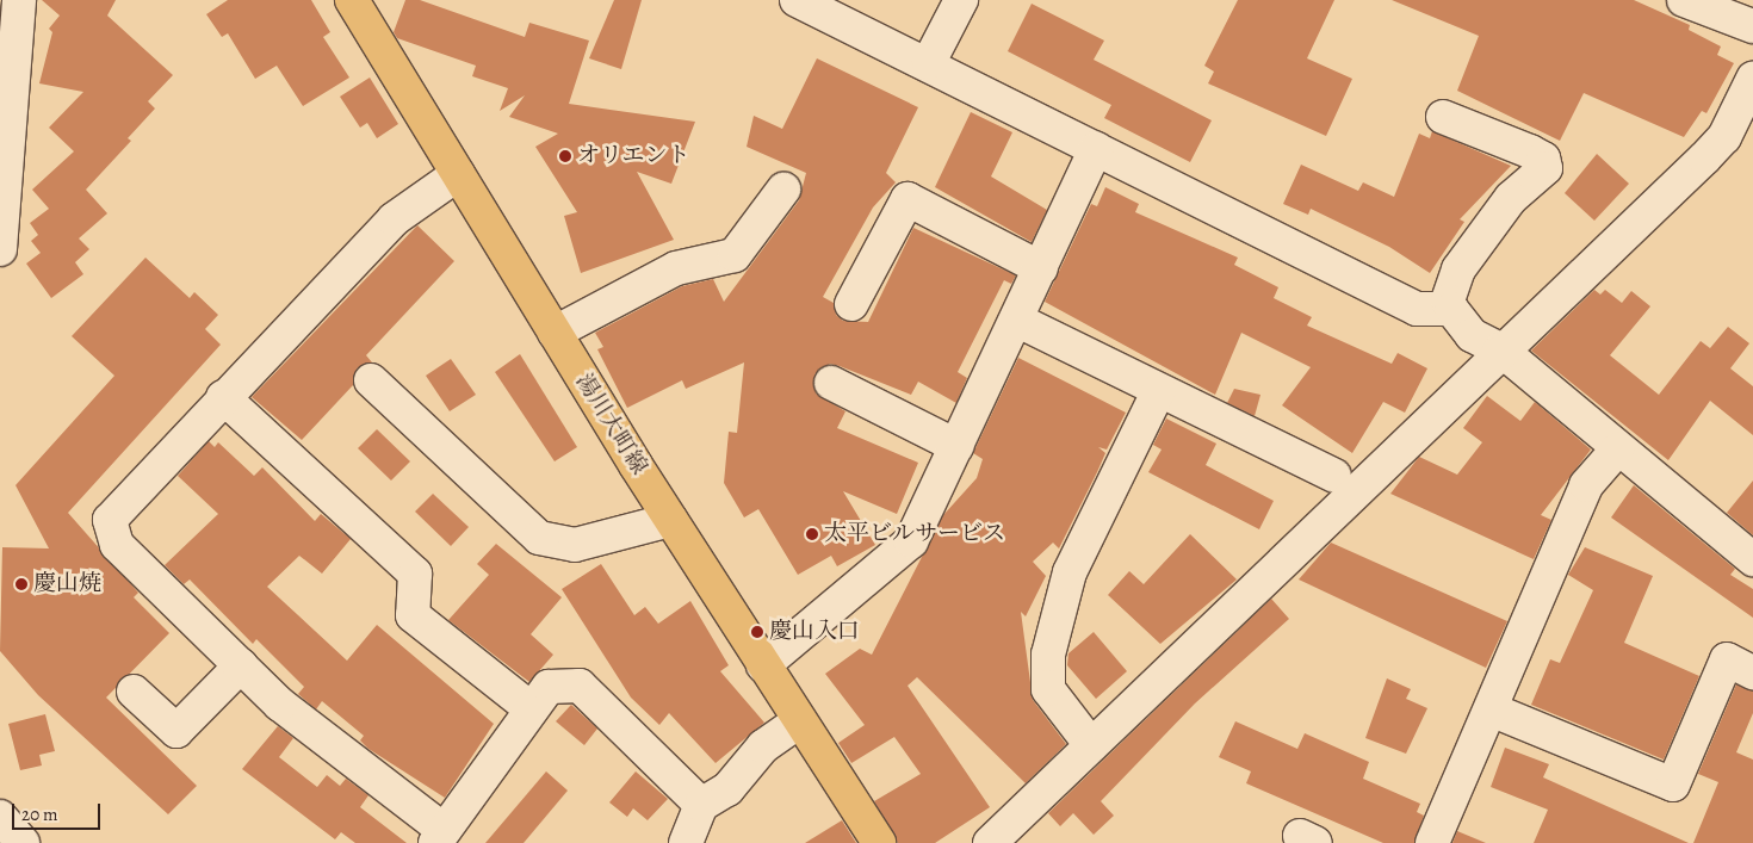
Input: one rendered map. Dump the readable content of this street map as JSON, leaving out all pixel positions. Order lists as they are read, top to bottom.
{
  "streets": {
    "main road": ["湯川大町線"]
  },
  "places": [
    "オリエント",
    "太平ビルサービス",
    "慶山焼",
    "慶山入口"
  ],
  "scale_bar": "20 m"
}
